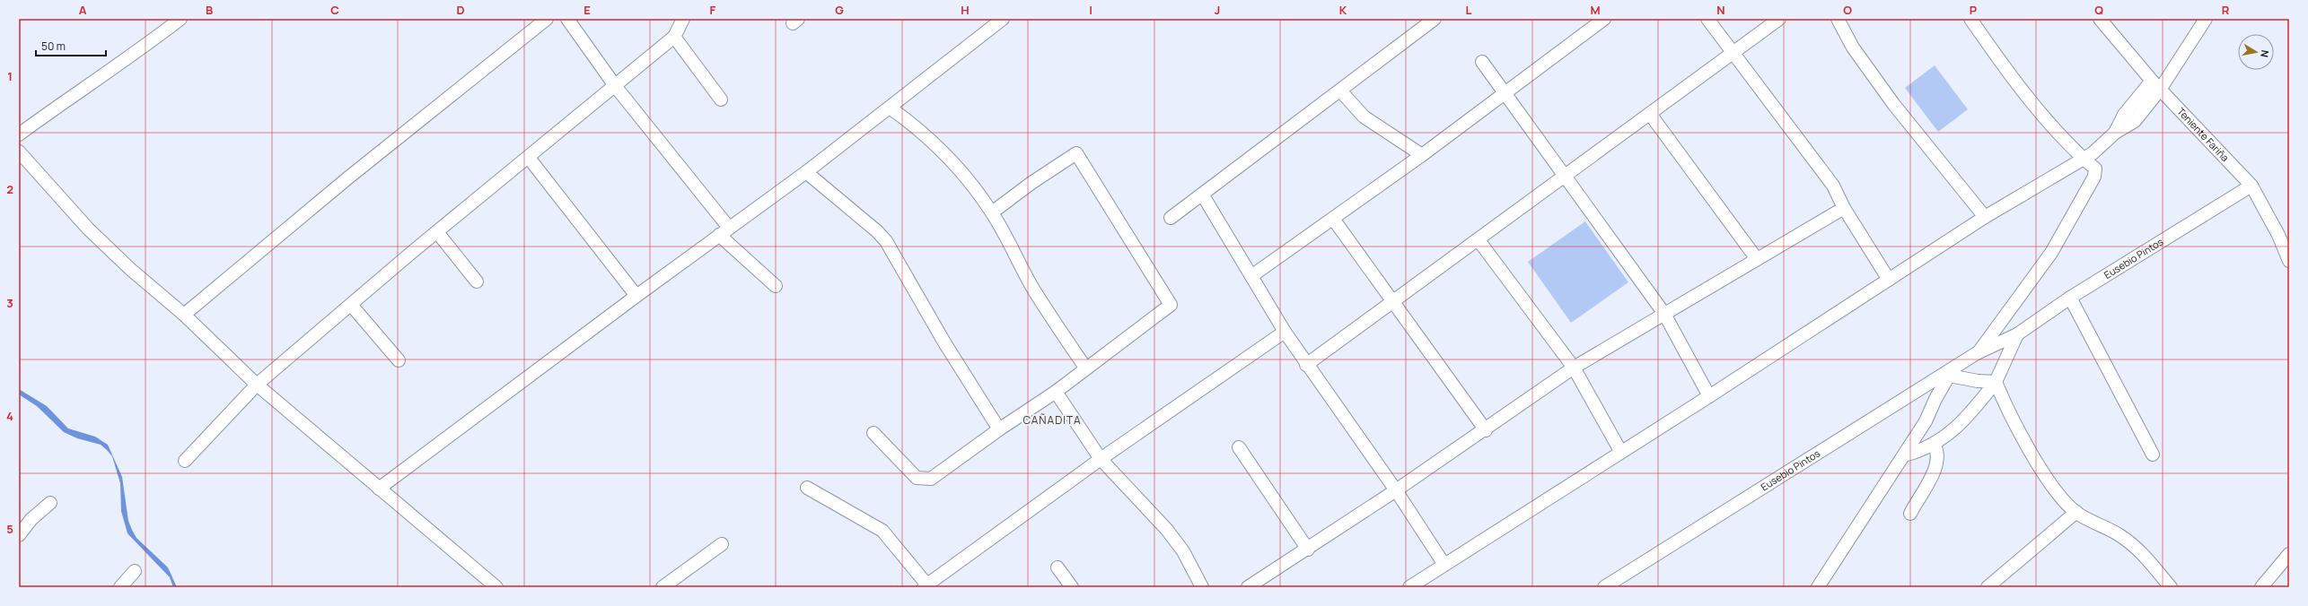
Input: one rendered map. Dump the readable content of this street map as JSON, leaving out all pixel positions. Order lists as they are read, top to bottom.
{
  "streets": {
    "street": ["Teniente Fariña", "Eusebio Pintos"]
  },
  "crossings": [
    ["Teniente Fariña", "Eusebio Pintos"]
  ],
  "districts": ["CAÑADITA"],
  "scale_bar": "50 m",
  "north": "right",
  "grid": {
    "columns": [
      "A",
      "B",
      "C",
      "D",
      "E",
      "F",
      "G",
      "H",
      "I",
      "J",
      "K",
      "L",
      "M",
      "N",
      "O",
      "P",
      "Q",
      "R"
    ],
    "rows": [
      "1",
      "2",
      "3",
      "4",
      "5"
    ]
  }
}
